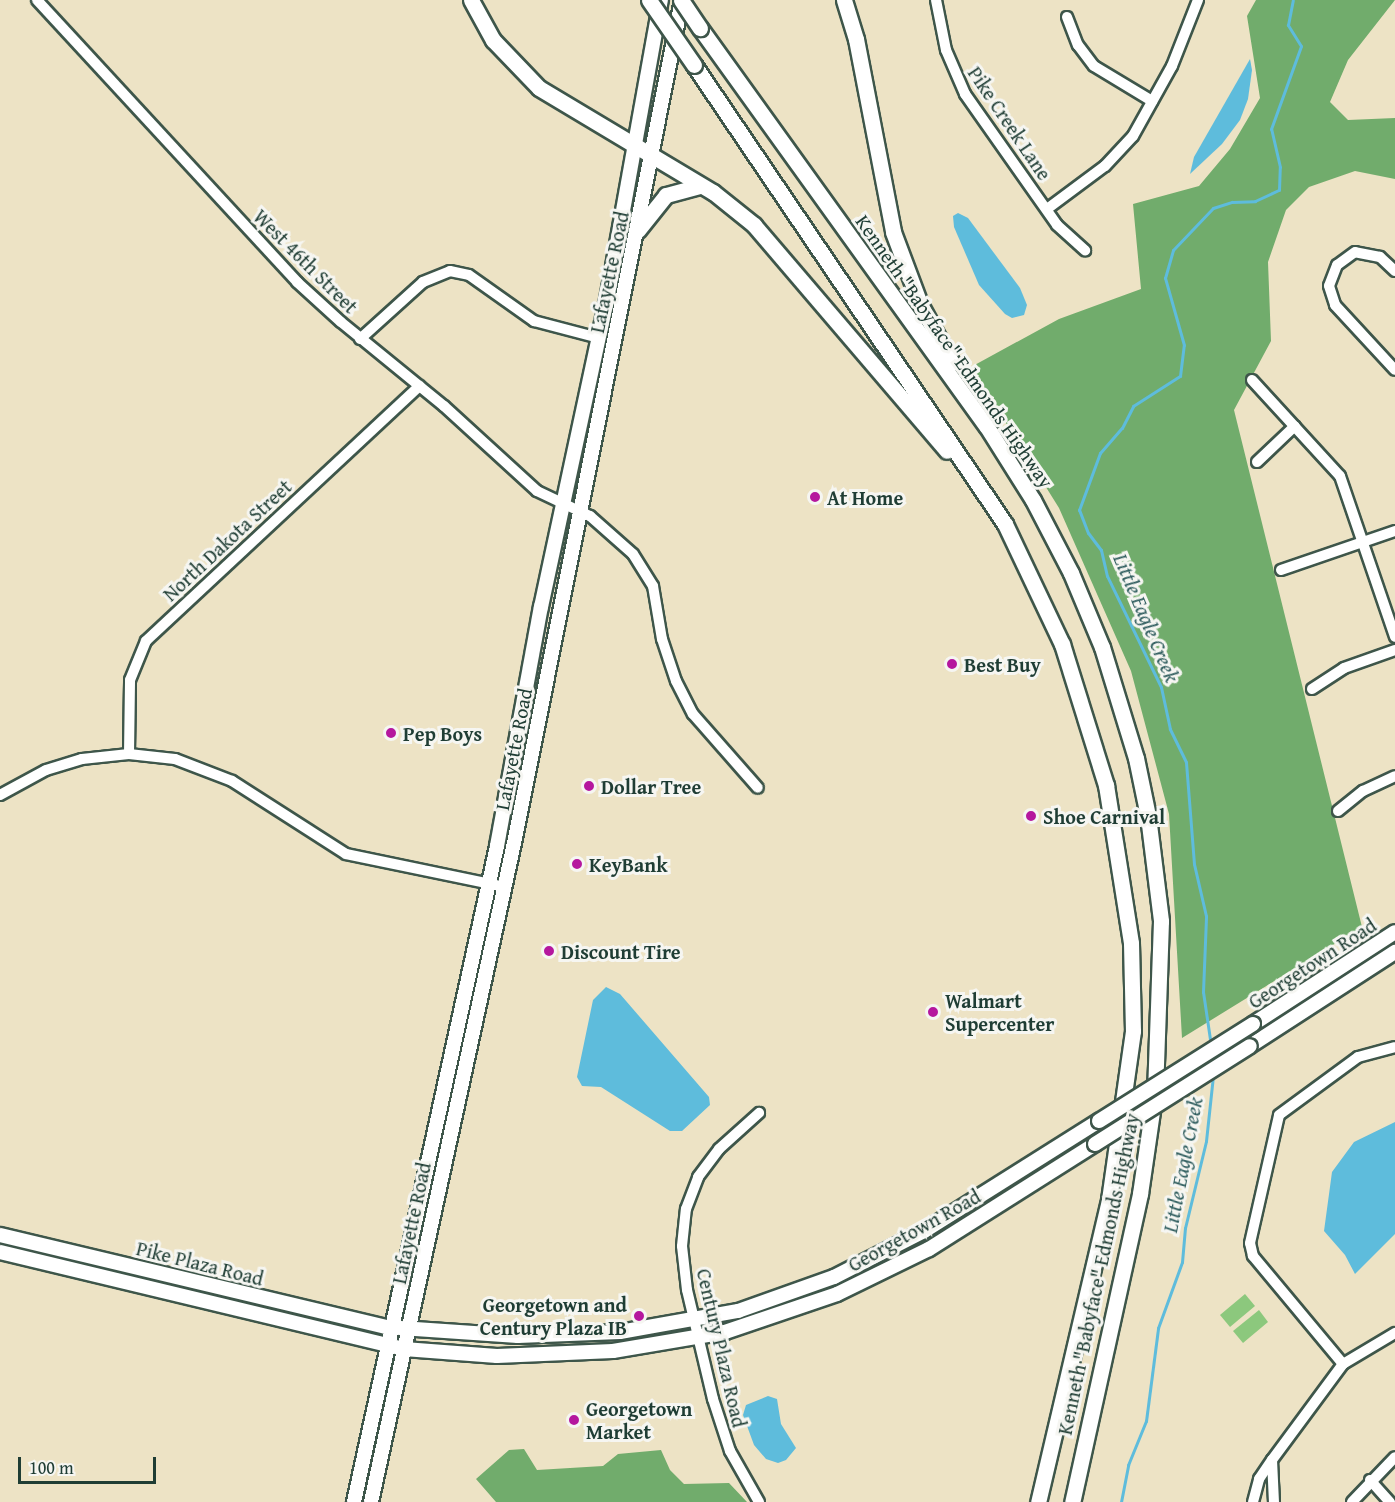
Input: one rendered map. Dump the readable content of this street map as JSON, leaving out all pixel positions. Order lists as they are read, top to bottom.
{
  "streets": {
    "highway": ["Kenneth \"Babyface\" Edmonds Highway"],
    "main road": ["Lafayette Road", "Georgetown Road", "Pike Plaza Road"],
    "street": [
      "Pike Creek Lane",
      "West 46th Street",
      "North Dakota Street",
      "Century Plaza Road"
    ]
  },
  "crossings": [
    ["West 46th Street", "Lafayette Road"],
    ["West 46th Street", "North Dakota Street"],
    ["Lafayette Road", "Kenneth \"Babyface\" Edmonds Highway"],
    ["Lafayette Road", "Georgetown Road"],
    ["Lafayette Road", "Pike Plaza Road"],
    ["Georgetown Road", "Pike Plaza Road"],
    ["Georgetown Road", "Century Plaza Road"]
  ],
  "water": ["Little Eagle Creek"],
  "places": [
    "At Home",
    "Best Buy",
    "Pep Boys",
    "Dollar Tree",
    "Shoe Carnival",
    "KeyBank",
    "Discount Tire",
    "Walmart Supercenter",
    "Georgetown and Century Plaza IB",
    "Georgetown Market"
  ],
  "scale_bar": "100 m"
}
